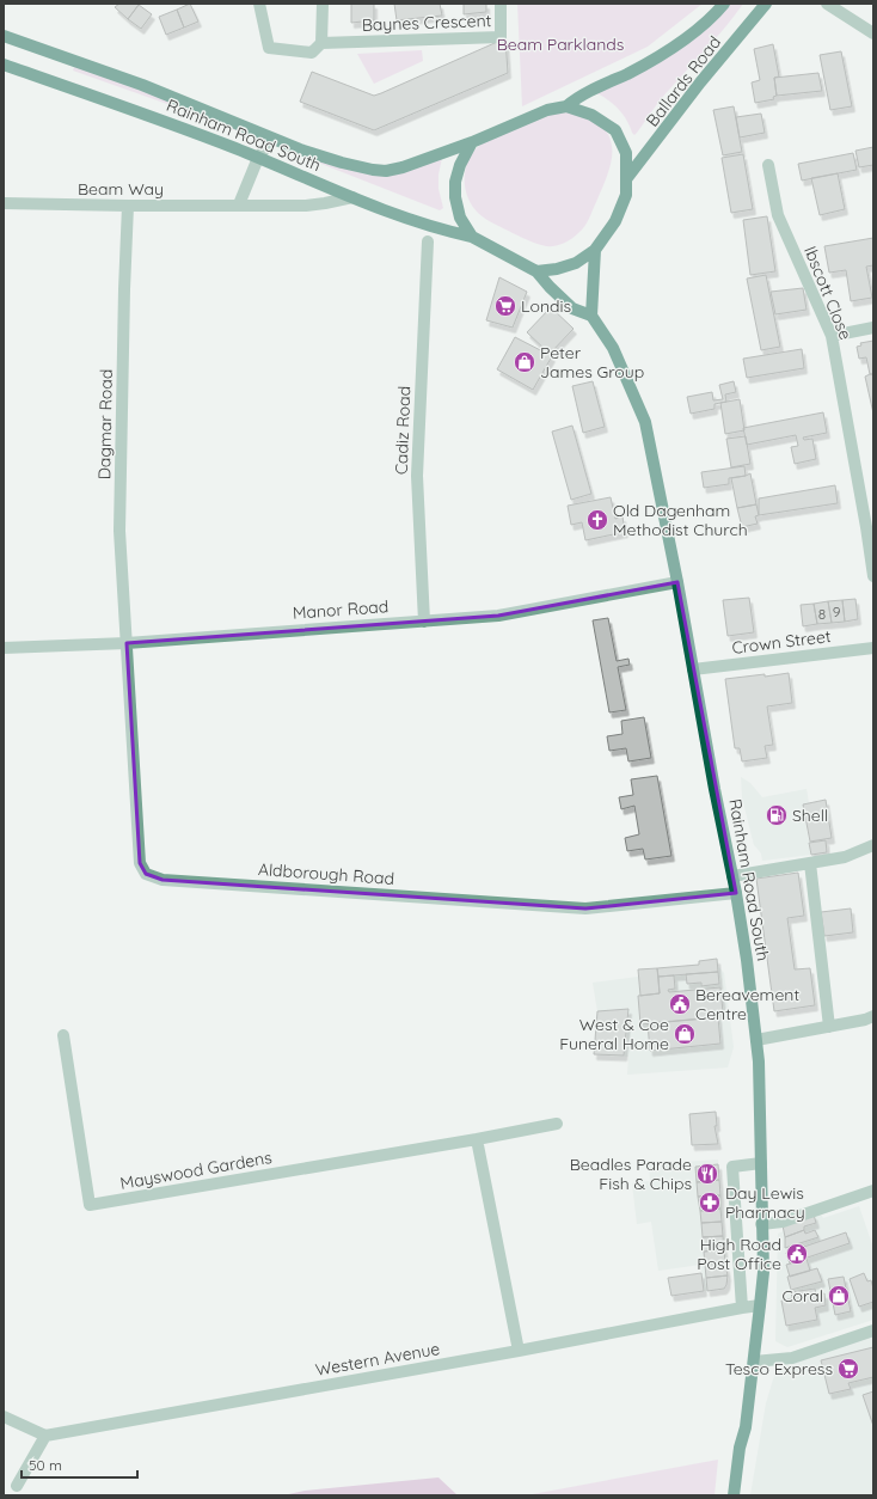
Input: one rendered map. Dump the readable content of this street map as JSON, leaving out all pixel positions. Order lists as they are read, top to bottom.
{
  "streets": {
    "main road": ["Ballards Road", "Rainham Road South"],
    "street": [
      "Baynes Crescent",
      "Beam Way",
      "Ibscott Close",
      "Dagmar Road",
      "Cadiz Road",
      "Manor Road",
      "Crown Street",
      "Aldborough Road",
      "Mayswood Gardens",
      "Western Avenue"
    ]
  },
  "crossings": [
    ["Ballards Road", "Rainham Road South"],
    ["Rainham Road South", "Beam Way"],
    ["Rainham Road South", "Manor Road"],
    ["Rainham Road South", "Crown Street"],
    ["Rainham Road South", "Aldborough Road"],
    ["Rainham Road South", "Western Avenue"],
    ["Beam Way", "Dagmar Road"],
    ["Dagmar Road", "Manor Road"],
    ["Dagmar Road", "Aldborough Road"],
    ["Cadiz Road", "Manor Road"],
    ["Manor Road", "Aldborough Road"]
  ],
  "parks": ["Beam Parklands"],
  "places": {
    "supermarket": ["Londis", "Tesco Express"],
    "shop": ["Peter James Group", "West & Coe Funeral Home", "Coral"],
    "church": ["Old Dagenham Methodist Church"],
    "fuel station": ["Shell"],
    "public building": ["Bereavement Centre", "High Road Post Office"],
    "restaurant": ["Beadles Parade Fish & Chips"],
    "pharmacy": ["Day Lewis Pharmacy"]
  },
  "house_numbers": ["9", "8"],
  "scale_bar": "50 m"
}
